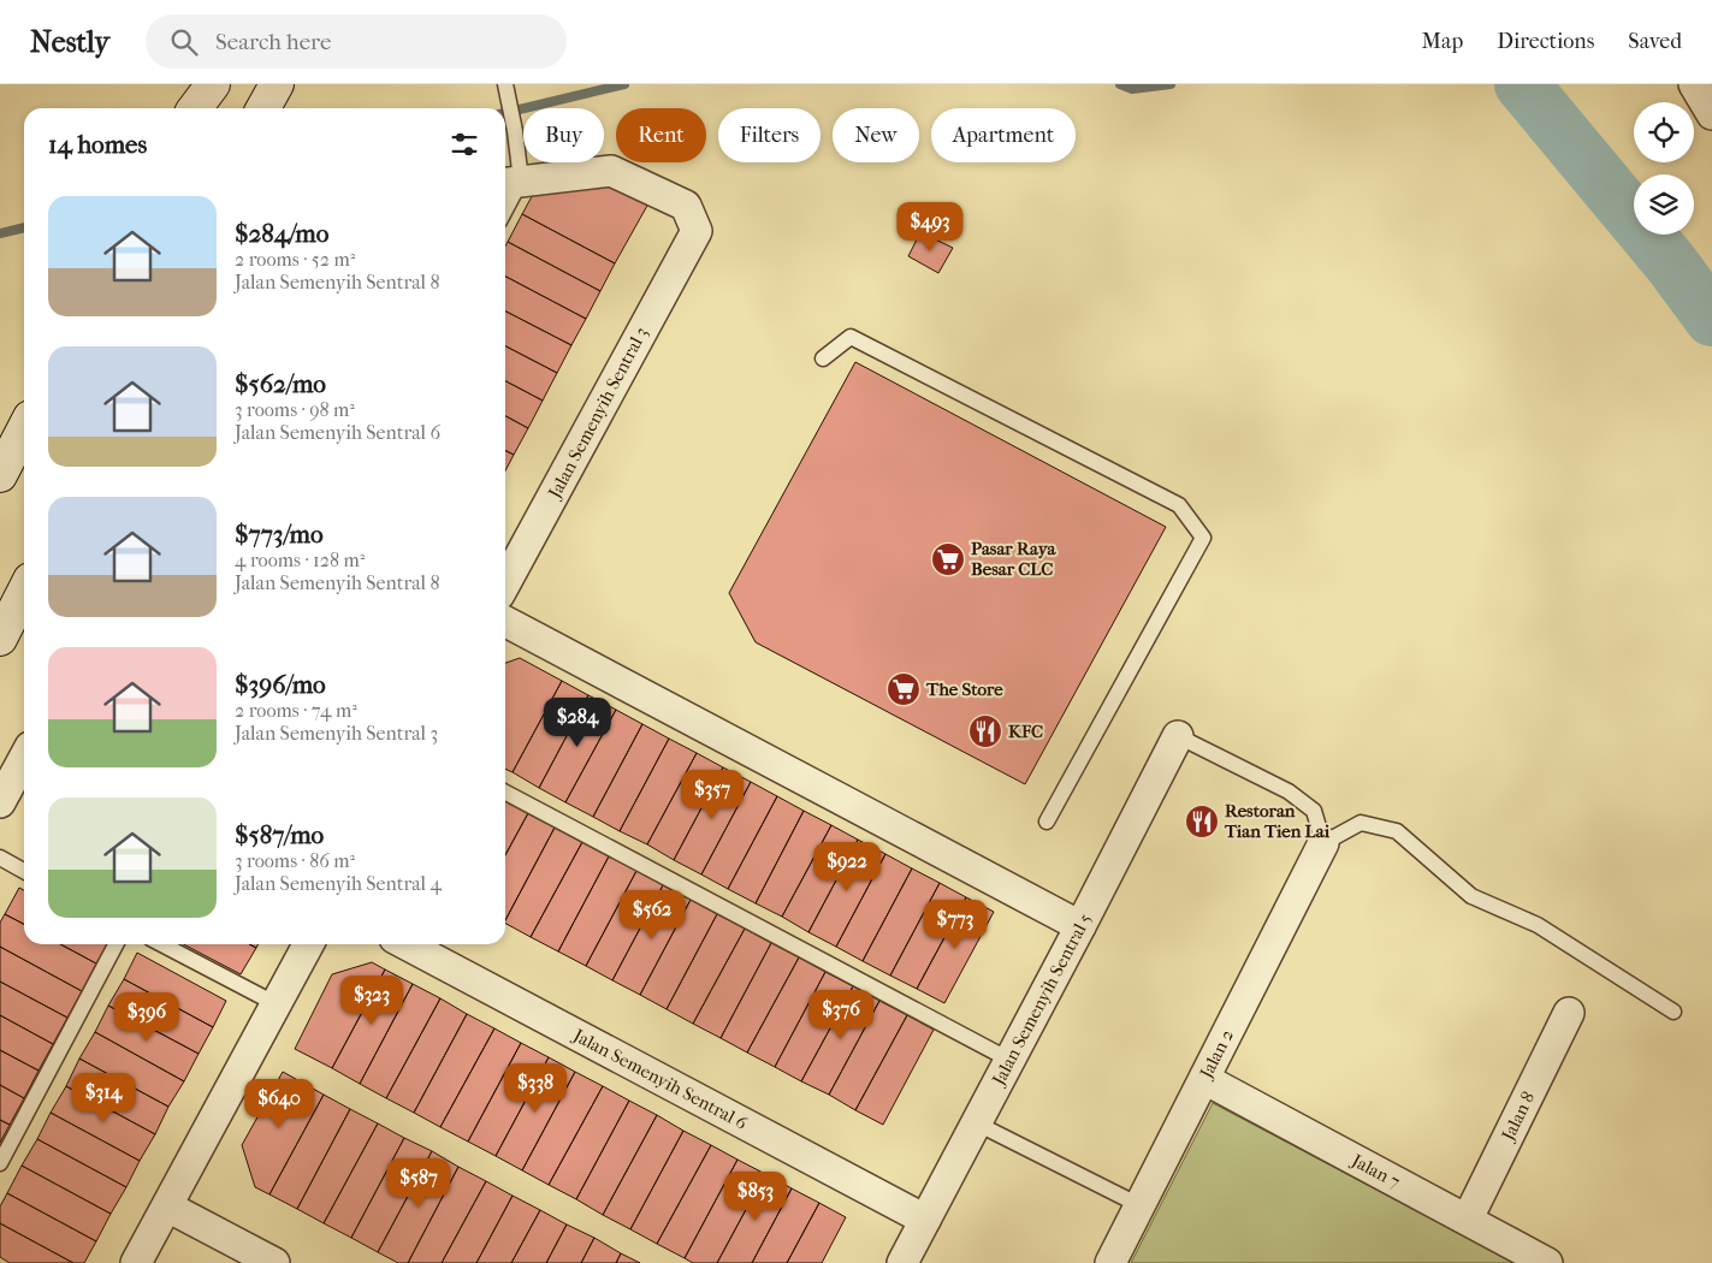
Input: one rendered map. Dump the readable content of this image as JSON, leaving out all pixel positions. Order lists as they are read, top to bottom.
{
  "streets": {
    "street": [
      "Jalan Semenyih Sentral 3",
      "Jalan Semenyih Sentral 5",
      "Jalan 2",
      "Jalan Semenyih Sentral 6",
      "Jalan 8",
      "Jalan 7"
    ]
  },
  "crossings": [
    ["Jalan Semenyih Sentral 5", "Jalan Semenyih Sentral 6"],
    ["Jalan 2", "Jalan 7"],
    ["Jalan 8", "Jalan 7"]
  ],
  "places": {
    "supermarket": ["Pasar Raya Besar CLC", "The Store"],
    "restaurant": ["KFC", "Restoran Tian Tien Lai"]
  },
  "page": {
    "header": "Nestly",
    "search": "Search here",
    "nav": ["Map", "Directions", "Saved"],
    "chip": [
      "Buy",
      "Rent",
      "Filters",
      "New",
      "Apartment"
    ],
    "heading": "14 homes",
    "list": [
      {
        "name": "$284/mo",
        "note": "2 rooms · 52 m² · Jalan Semenyih Sentral 8"
      },
      {
        "name": "$562/mo",
        "note": "3 rooms · 98 m² · Jalan Semenyih Sentral 6"
      },
      {
        "name": "$773/mo",
        "note": "4 rooms · 128 m² · Jalan Semenyih Sentral 8"
      },
      {
        "name": "$396/mo",
        "note": "2 rooms · 74 m² · Jalan Semenyih Sentral 3"
      },
      {
        "name": "$587/mo",
        "note": "3 rooms · 86 m² · Jalan Semenyih Sentral 4"
      }
    ],
    "price": [
      "$493",
      "$284",
      "$357",
      "$922",
      "$562",
      "$773",
      "$323",
      "$376",
      "$396",
      "$338",
      "$314",
      "$640",
      "$587",
      "$853"
    ]
  }
}
